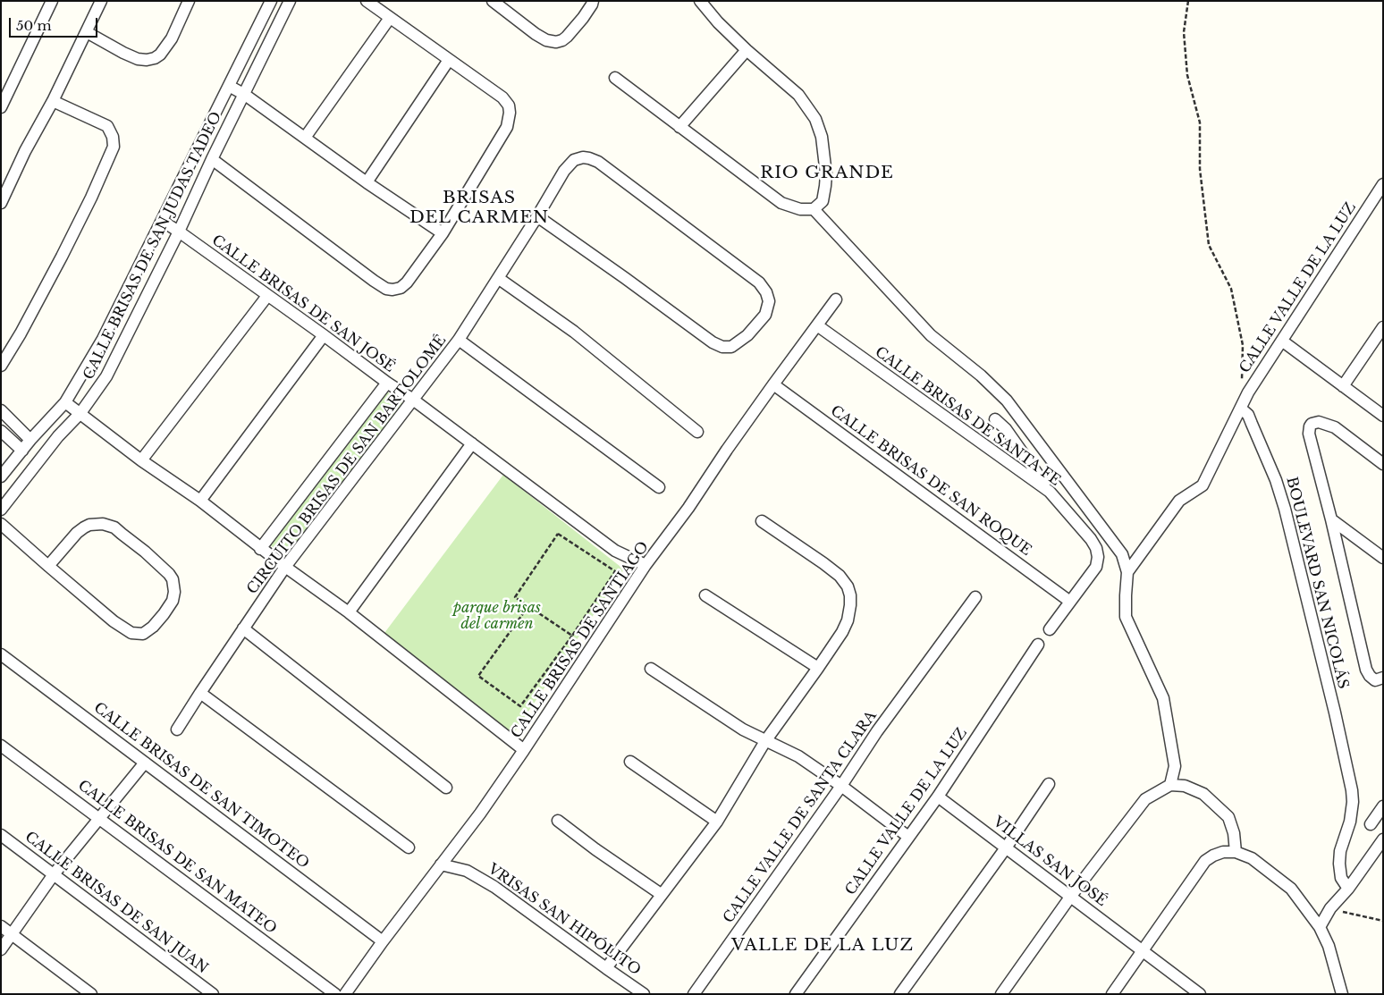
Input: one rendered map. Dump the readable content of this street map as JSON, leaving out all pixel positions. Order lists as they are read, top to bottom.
{
  "streets": {
    "street": [
      "CALLE BRISAS DE SAN JUDAS TADEO",
      "CALLE VALLE DE LA LUZ",
      "CALLE BRISAS DE SAN JOSÉ",
      "CALLE BRISAS DE SANTA FE",
      "CIRCUITO BRISAS DE SAN BARTOLOMÉ",
      "CALLE BRISAS DE SAN ROQUE",
      "BOULEVARD SAN NICOLÁS",
      "CALLE BRISAS DE SANTIAGO",
      "CALLE BRISAS DE SAN TIMOTEO",
      "CALLE VALLE DE SANTA CLARA",
      "CALLE BRISAS DE SAN MATEO",
      "VILLAS SAN JOSÉ",
      "CALLE BRISAS DE SAN JUAN",
      "VRISAS SAN HIPÓLITO"
    ]
  },
  "crossings": [
    ["CALLE BRISAS DE SAN JUDAS TADEO", "CALLE BRISAS DE SAN JOSÉ"],
    ["CALLE VALLE DE LA LUZ", "BOULEVARD SAN NICOLÁS"],
    ["CALLE VALLE DE LA LUZ", "VILLAS SAN JOSÉ"],
    ["CALLE BRISAS DE SAN JOSÉ", "CIRCUITO BRISAS DE SAN BARTOLOMÉ"],
    ["CALLE BRISAS DE SAN JOSÉ", "CALLE BRISAS DE SANTIAGO"],
    ["CALLE BRISAS DE SANTA FE", "CALLE BRISAS DE SAN ROQUE"],
    ["CALLE BRISAS DE SANTA FE", "CALLE BRISAS DE SANTIAGO"],
    ["CALLE BRISAS DE SAN ROQUE", "CALLE BRISAS DE SANTIAGO"],
    ["CALLE BRISAS DE SANTIAGO", "CALLE BRISAS DE SAN TIMOTEO"],
    ["CALLE BRISAS DE SANTIAGO", "VRISAS SAN HIPÓLITO"]
  ],
  "districts": ["RIO GRANDE", "BRISAS DEL CARMEN", "VALLE DE LA LUZ"],
  "parks": ["parque brisas del carmen"],
  "scale_bar": "50 m"
}
